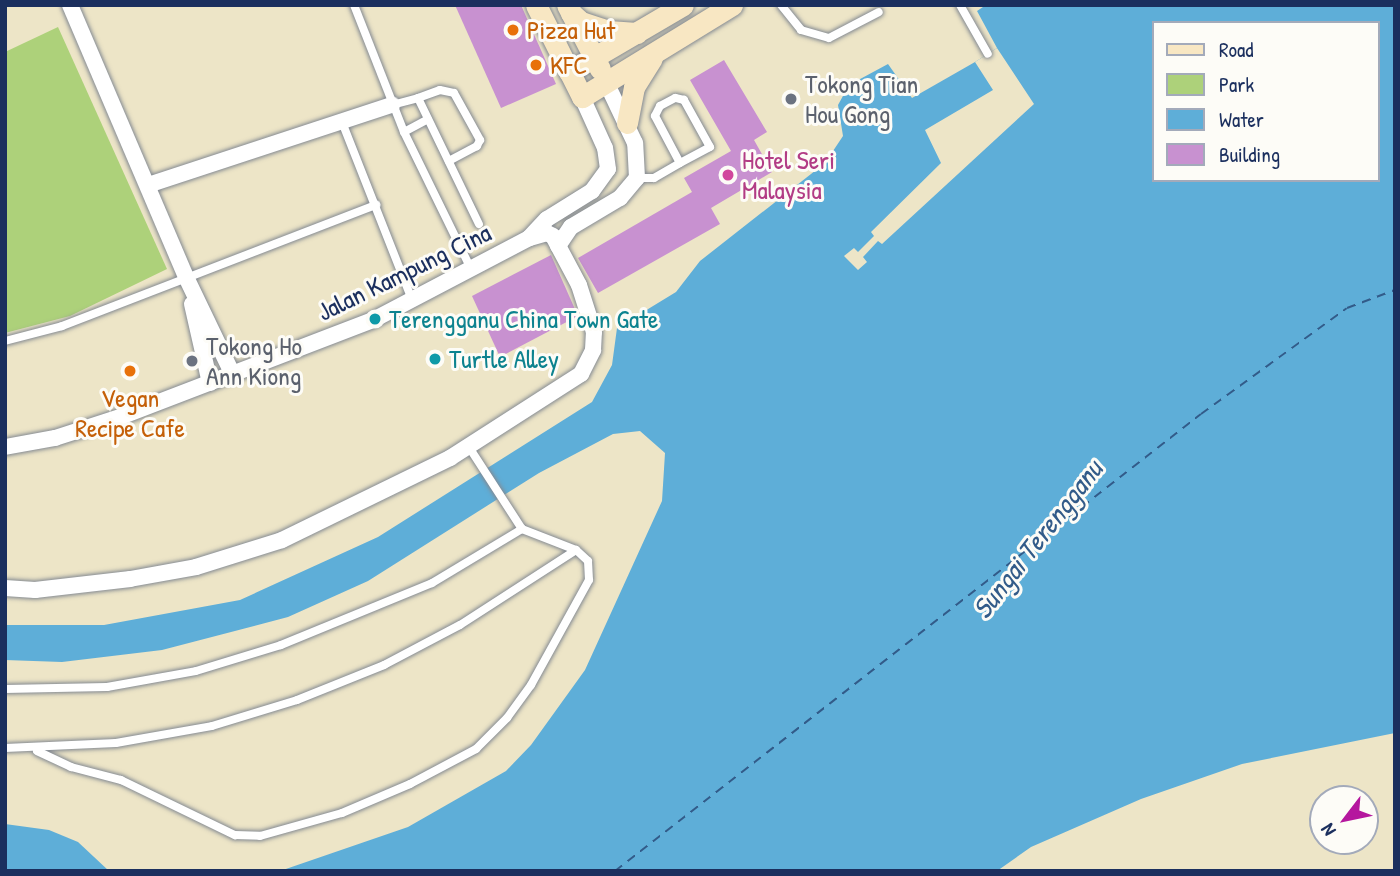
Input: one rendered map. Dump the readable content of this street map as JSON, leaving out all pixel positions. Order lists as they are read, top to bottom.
{
  "streets": {
    "street": ["Jalan Kampung Cina"]
  },
  "water": ["Sungai Terengganu"],
  "places": [
    "Pizza Hut",
    "KFC",
    "Tokong Tian Hou Gong",
    "Hotel Seri Malaysia",
    "Terengganu China Town Gate",
    "Turtle Alley",
    "Tokong Ho Ann Kiong",
    "Vegan Recipe Cafe"
  ],
  "legend": [
    "Road",
    "Park",
    "Water",
    "Building"
  ],
  "north": "bottom left"
}
